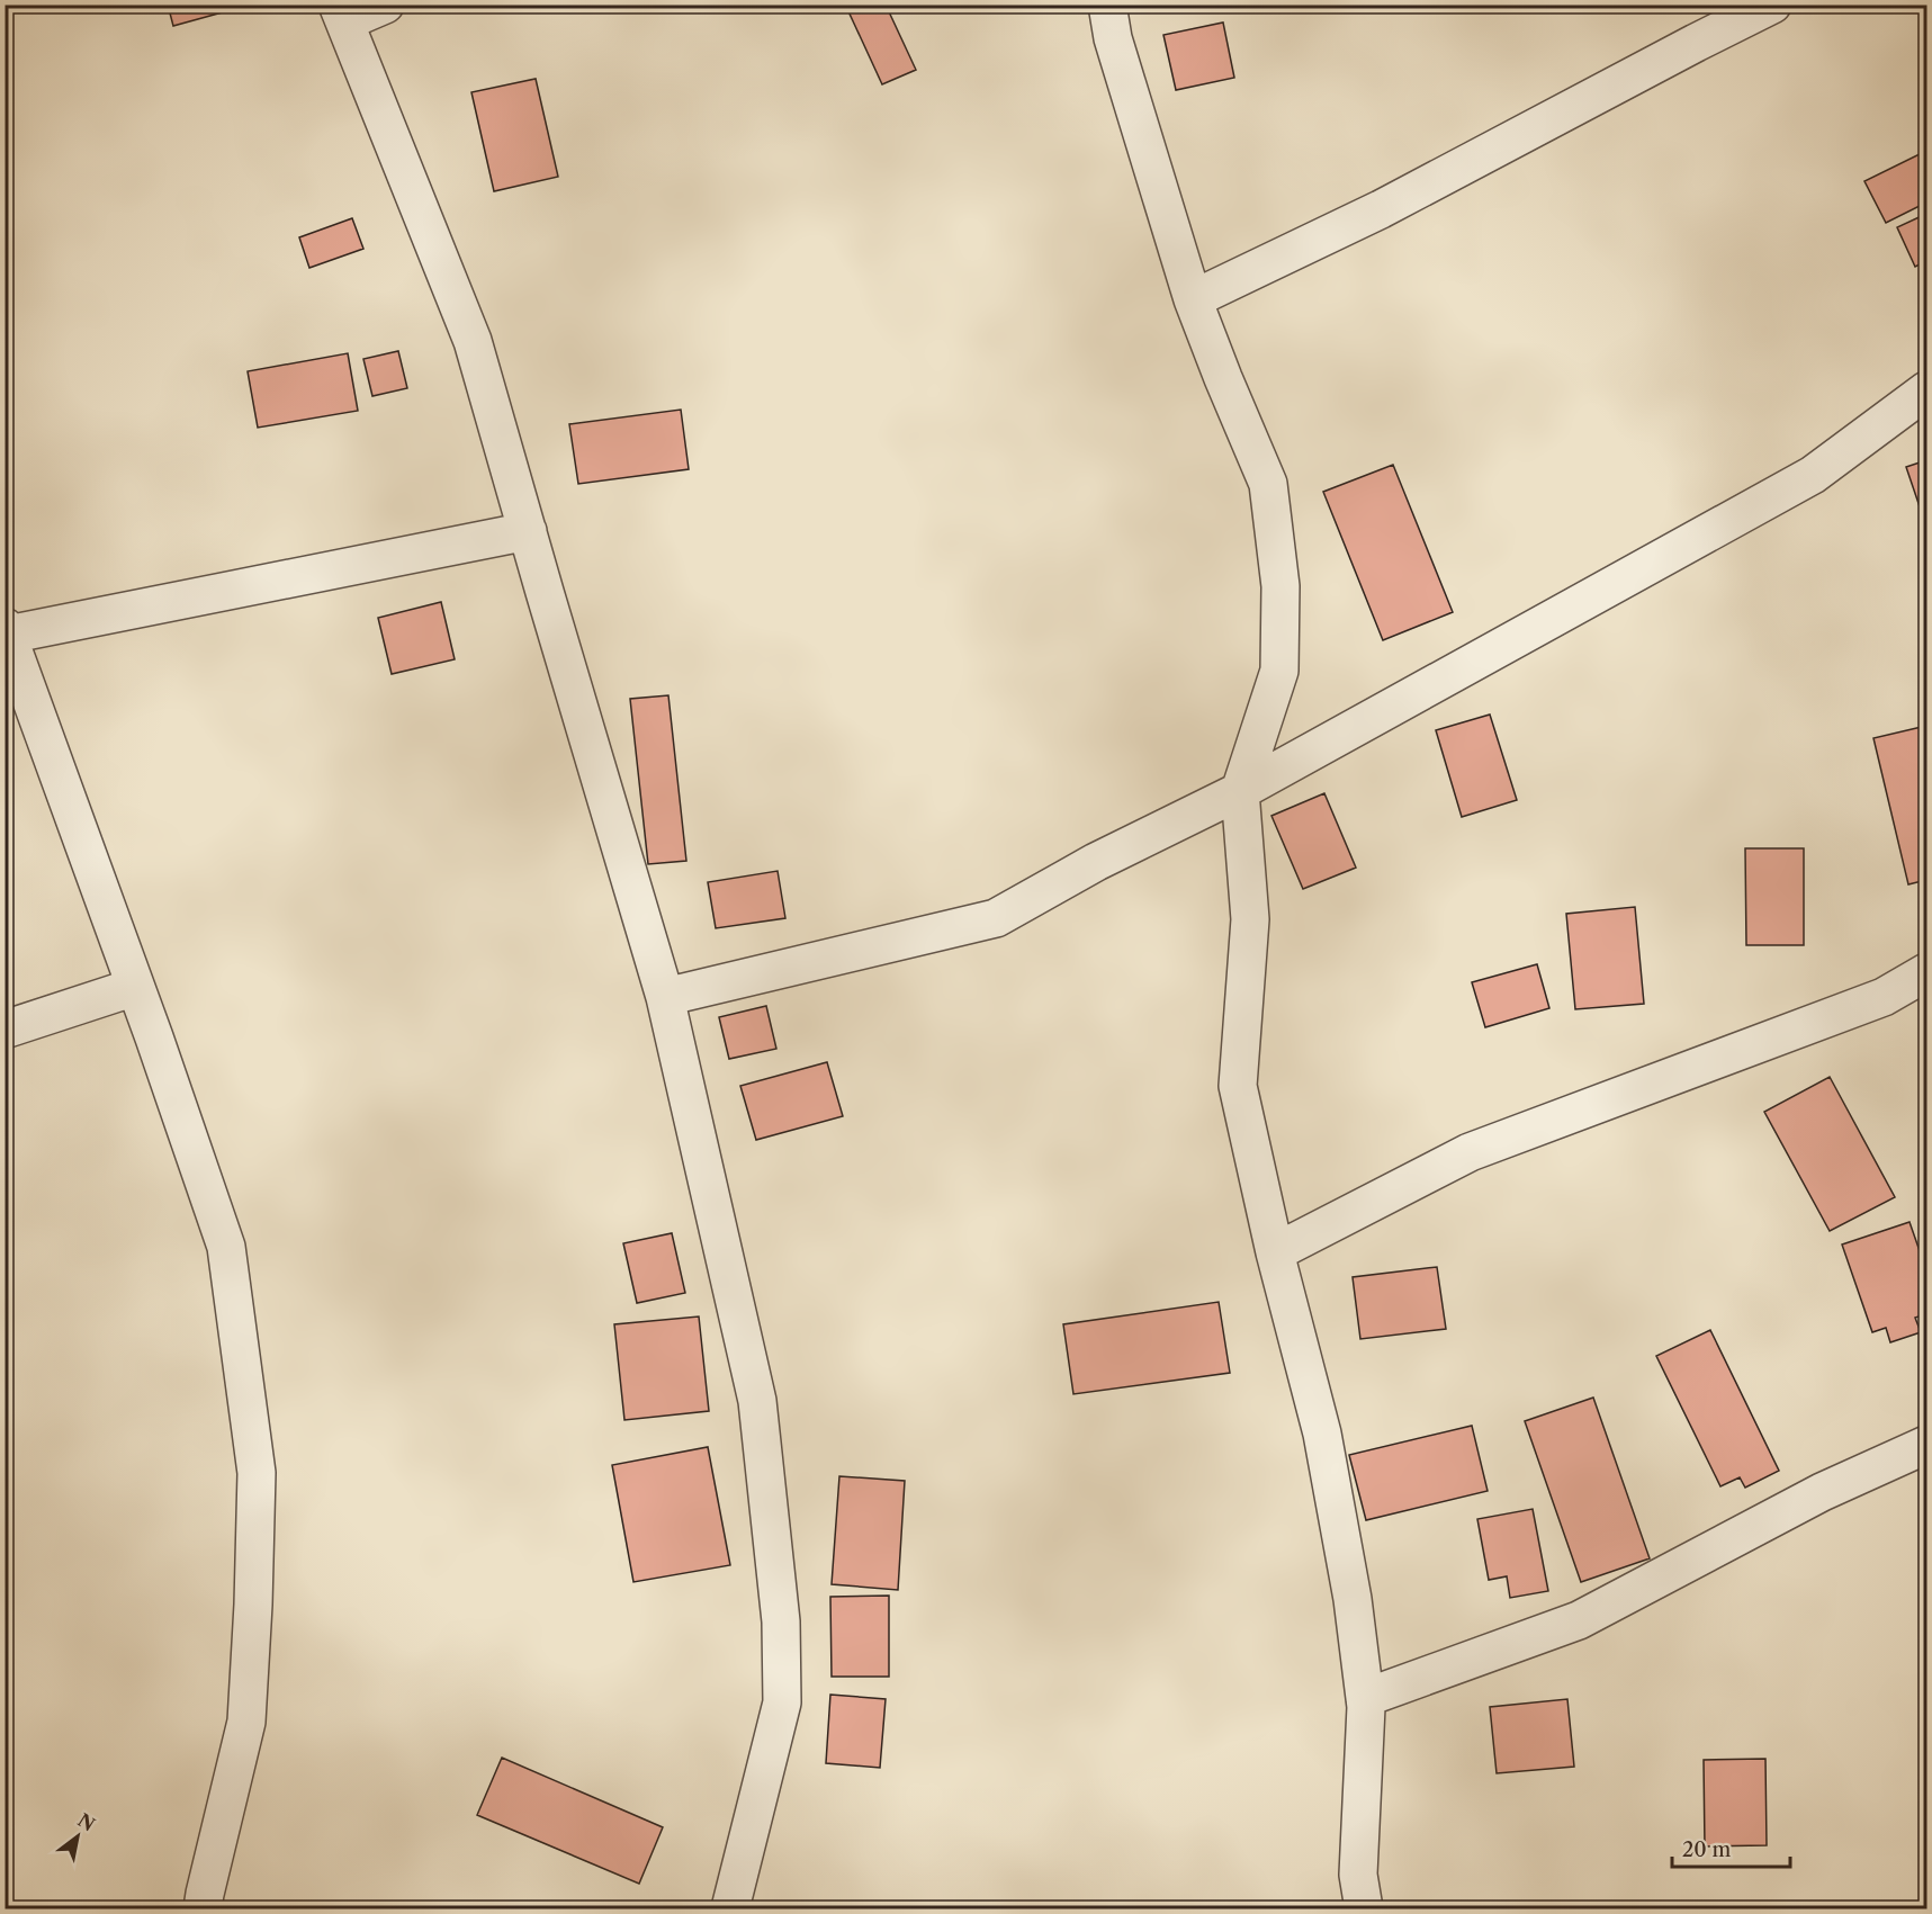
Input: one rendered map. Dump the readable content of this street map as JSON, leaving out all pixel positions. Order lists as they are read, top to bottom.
{
  "scale_bar": "20 m",
  "north": "top right"
}
